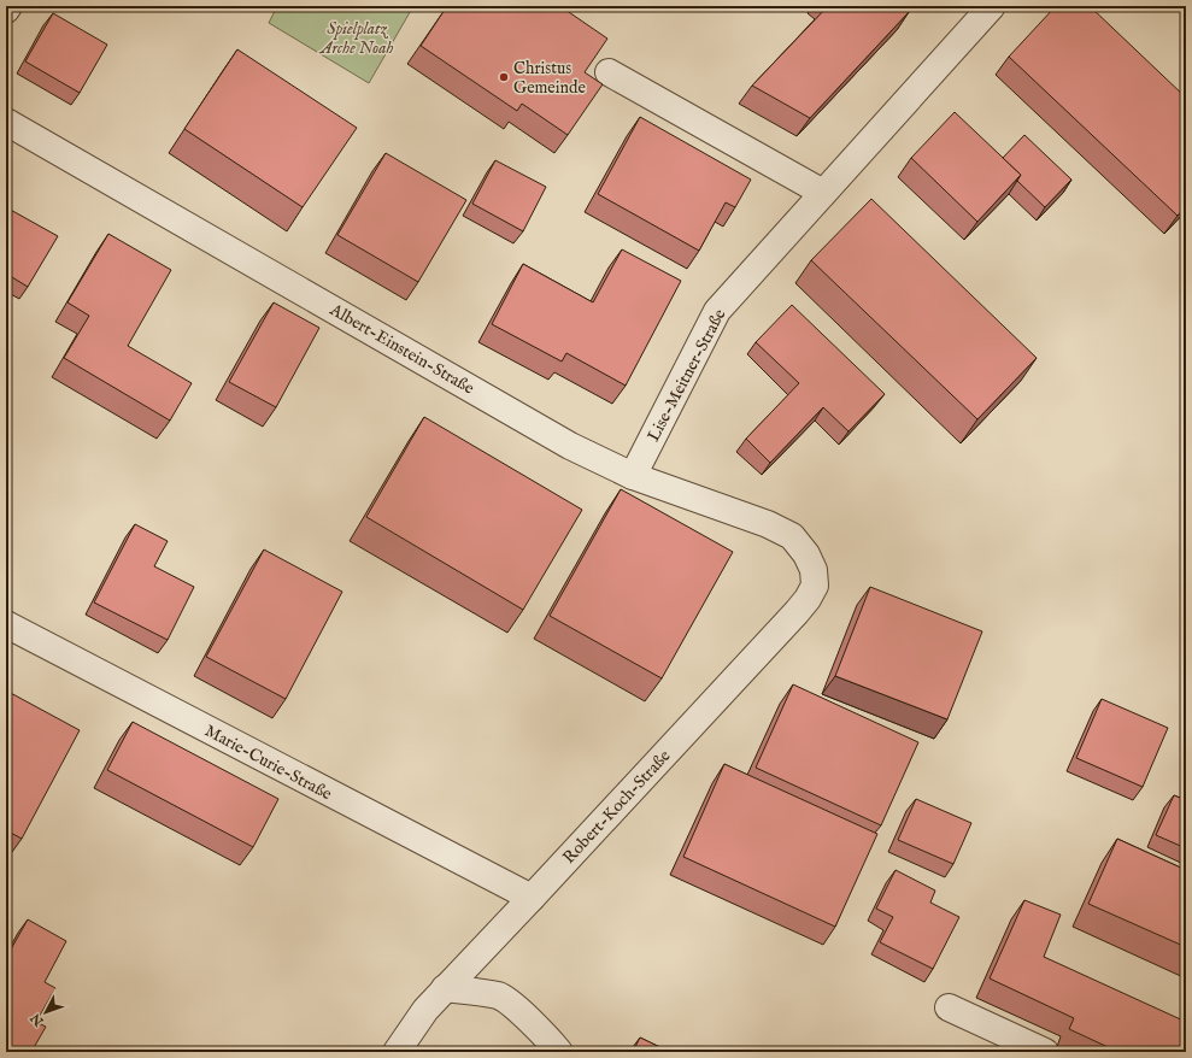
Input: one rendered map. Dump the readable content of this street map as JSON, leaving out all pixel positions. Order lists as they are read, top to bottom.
{
  "streets": {
    "street": [
      "Albert-Einstein-Straße",
      "Lise-Meitner-Straße",
      "Marie-Curie-Straße",
      "Robert-Koch-Straße"
    ]
  },
  "crossings": [
    ["Albert-Einstein-Straße", "Lise-Meitner-Straße"],
    ["Albert-Einstein-Straße", "Robert-Koch-Straße"],
    ["Marie-Curie-Straße", "Robert-Koch-Straße"]
  ],
  "parks": ["Spielplatz Arche Noah"],
  "places": ["Christus Gemeinde"],
  "north": "bottom left"
}
